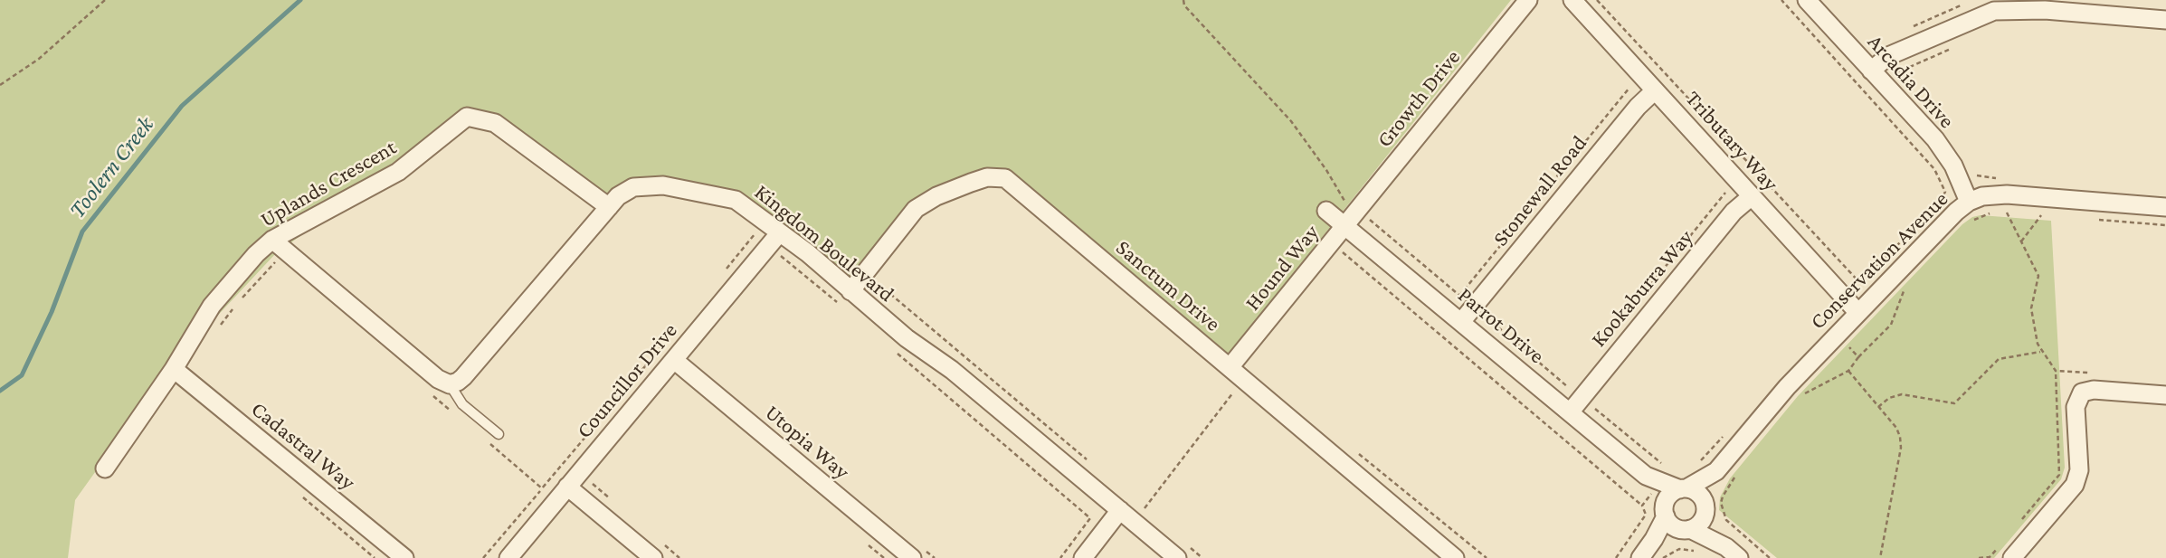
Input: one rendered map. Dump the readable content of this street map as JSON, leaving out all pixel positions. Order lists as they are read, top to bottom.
{
  "streets": {
    "street": [
      "Arcadia Drive",
      "Growth Drive",
      "Tributary Way",
      "Uplands Crescent",
      "Stonewall Road",
      "Kingdom Boulevard",
      "Conservation Avenue",
      "Hound Way",
      "Sanctum Drive",
      "Kookaburra Way",
      "Parrot Drive",
      "Councillor Drive",
      "Utopia Way",
      "Cadastral Way"
    ]
  },
  "crossings": [
    ["Arcadia Drive", "Conservation Avenue"],
    ["Growth Drive", "Hound Way"],
    ["Growth Drive", "Parrot Drive"],
    ["Tributary Way", "Stonewall Road"],
    ["Tributary Way", "Conservation Avenue"],
    ["Tributary Way", "Kookaburra Way"],
    ["Uplands Crescent", "Kingdom Boulevard"],
    ["Uplands Crescent", "Cadastral Way"],
    ["Stonewall Road", "Parrot Drive"],
    ["Kingdom Boulevard", "Sanctum Drive"],
    ["Kingdom Boulevard", "Councillor Drive"],
    ["Conservation Avenue", "Parrot Drive"],
    ["Hound Way", "Sanctum Drive"],
    ["Hound Way", "Parrot Drive"],
    ["Kookaburra Way", "Parrot Drive"],
    ["Councillor Drive", "Utopia Way"]
  ],
  "water": ["Toolern Creek"]
}
